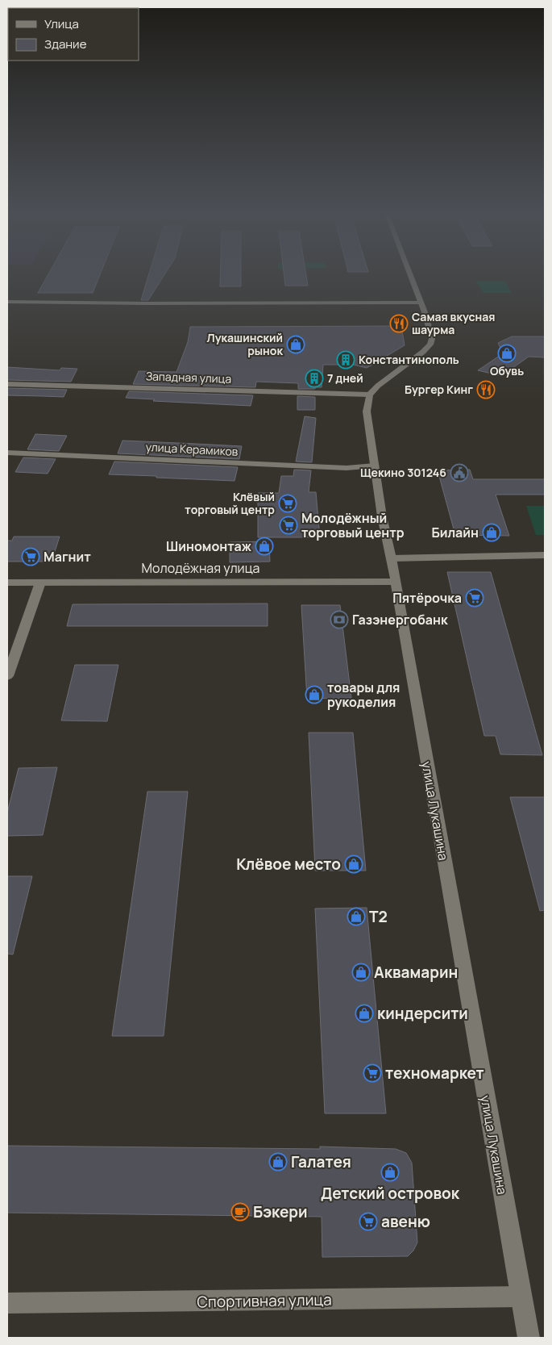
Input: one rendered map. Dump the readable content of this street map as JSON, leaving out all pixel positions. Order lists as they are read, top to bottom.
{
  "streets": {
    "street": [
      "Западная улица",
      "улица Керамиков",
      "Молодёжная улица",
      "улица Лукашина",
      "Спортивная улица"
    ]
  },
  "crossings": [
    ["Западная улица", "улица Лукашина"],
    ["улица Керамиков", "улица Лукашина"],
    ["Молодёжная улица", "улица Лукашина"],
    ["улица Лукашина", "Спортивная улица"]
  ],
  "places": {
    "restaurant": ["Самая вкусная шаурма", "Бургер Кинг"],
    "shop": [
      "Лукашинский рынок",
      "Обувь",
      "Билайн",
      "Шиномонтаж",
      "товары для рукоделия",
      "Клёвое место",
      "T2",
      "Аквамарин",
      "киндерсити",
      "Галатея",
      "Детский островок"
    ],
    "building": ["Константинополь", "7 дней"],
    "public building": ["Щекино 301246"],
    "supermarket": [
      "Клёвый торговый центр",
      "Молодёжный торговый центр",
      "Магнит",
      "Пятёрочка",
      "техномаркет",
      "авеню"
    ],
    "bank": ["Газэнергобанк"],
    "cafe": ["Бэкери"]
  },
  "legend": ["Улица", "Здание"]
}
